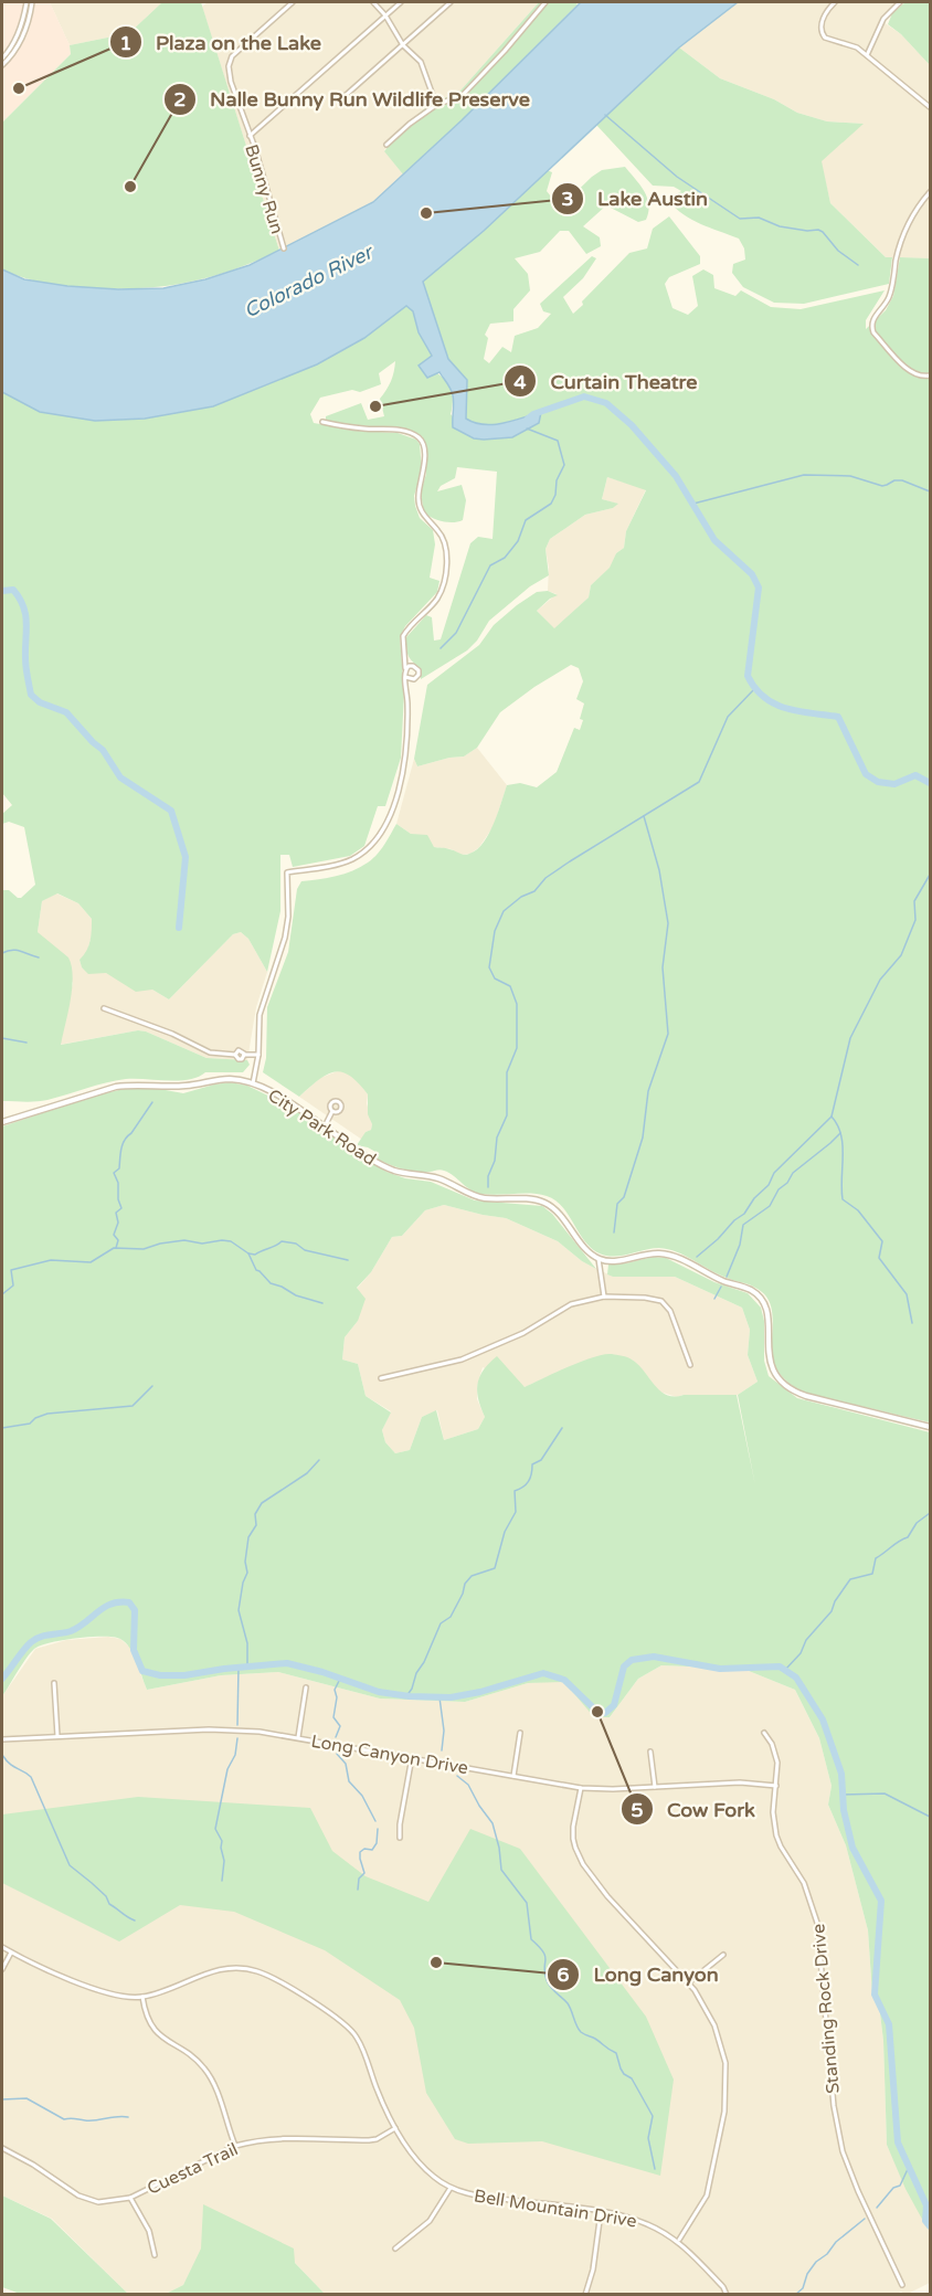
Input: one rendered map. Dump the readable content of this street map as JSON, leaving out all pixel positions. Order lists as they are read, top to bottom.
{
  "streets": {
    "street": [
      "Bunny Run",
      "City Park Road",
      "Long Canyon Drive",
      "Standing Rock Drive",
      "Cuesta Trail",
      "Bell Mountain Drive"
    ]
  },
  "crossings": [
    ["Long Canyon Drive", "Standing Rock Drive"],
    ["Cuesta Trail", "Bell Mountain Drive"]
  ],
  "water": ["Colorado River"],
  "places": [
    "Plaza on the Lake",
    "Nalle Bunny Run Wildlife Preserve",
    "Lake Austin",
    "Curtain Theatre",
    "Cow Fork",
    "Long Canyon"
  ]
}
